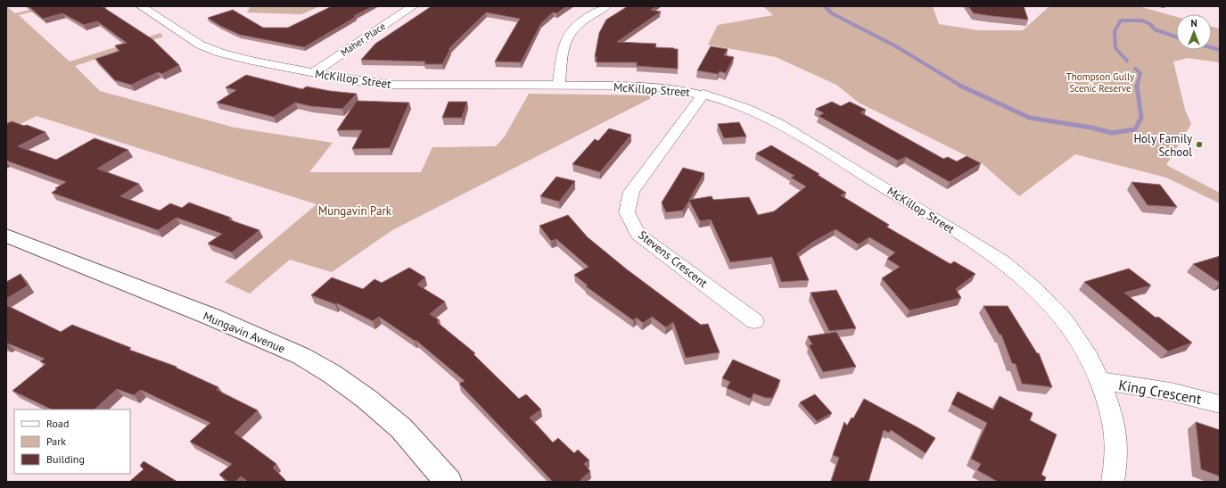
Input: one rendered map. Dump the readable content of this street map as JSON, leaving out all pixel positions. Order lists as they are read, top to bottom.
{
  "streets": {
    "main road": ["Mungavin Avenue"],
    "street": [
      "Maher Place",
      "McKillop Street",
      "Stevens Crescent",
      "King Crescent"
    ]
  },
  "crossings": [
    ["Maher Place", "McKillop Street"],
    ["McKillop Street", "Stevens Crescent"],
    ["McKillop Street", "King Crescent"]
  ],
  "parks": ["Thompson Gully Scenic Reserve", "Mungavin Park"],
  "places": ["Holy Family School"],
  "legend": ["Road", "Park", "Building"],
  "north": "top"
}
